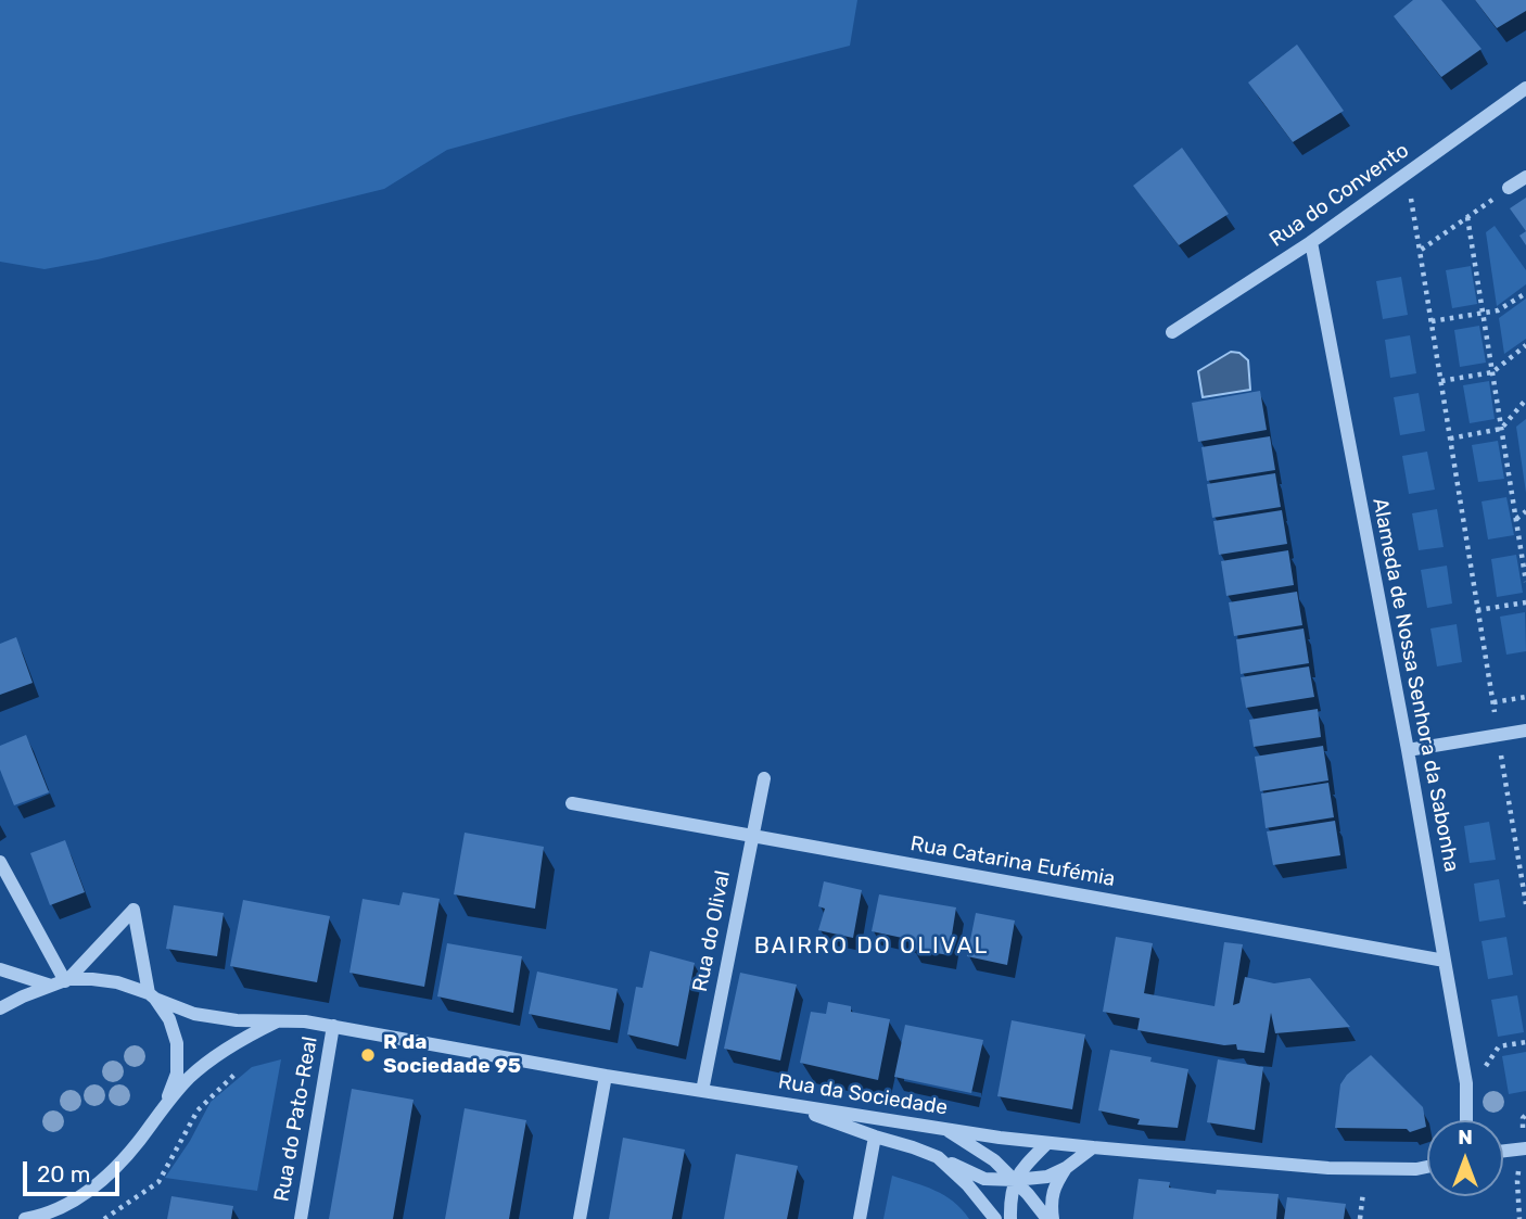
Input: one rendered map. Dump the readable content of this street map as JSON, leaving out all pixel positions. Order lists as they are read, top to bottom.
{
  "streets": {
    "street": [
      "Rua do Convento",
      "Alameda de Nossa Senhora da Sabonha",
      "Rua Catarina Eufémia",
      "Rua do Olival",
      "Rua da Sociedade",
      "Rua do Pato-Real"
    ]
  },
  "crossings": [
    ["Rua do Convento", "Alameda de Nossa Senhora da Sabonha"],
    ["Alameda de Nossa Senhora da Sabonha", "Rua Catarina Eufémia"],
    ["Rua Catarina Eufémia", "Rua do Olival"],
    ["Rua do Olival", "Rua da Sociedade"],
    ["Rua da Sociedade", "Rua do Pato-Real"]
  ],
  "districts": ["BAIRRO DO OLIVAL"],
  "places": ["R da Sociedade 95"],
  "scale_bar": "20 m",
  "north": "top"
}
